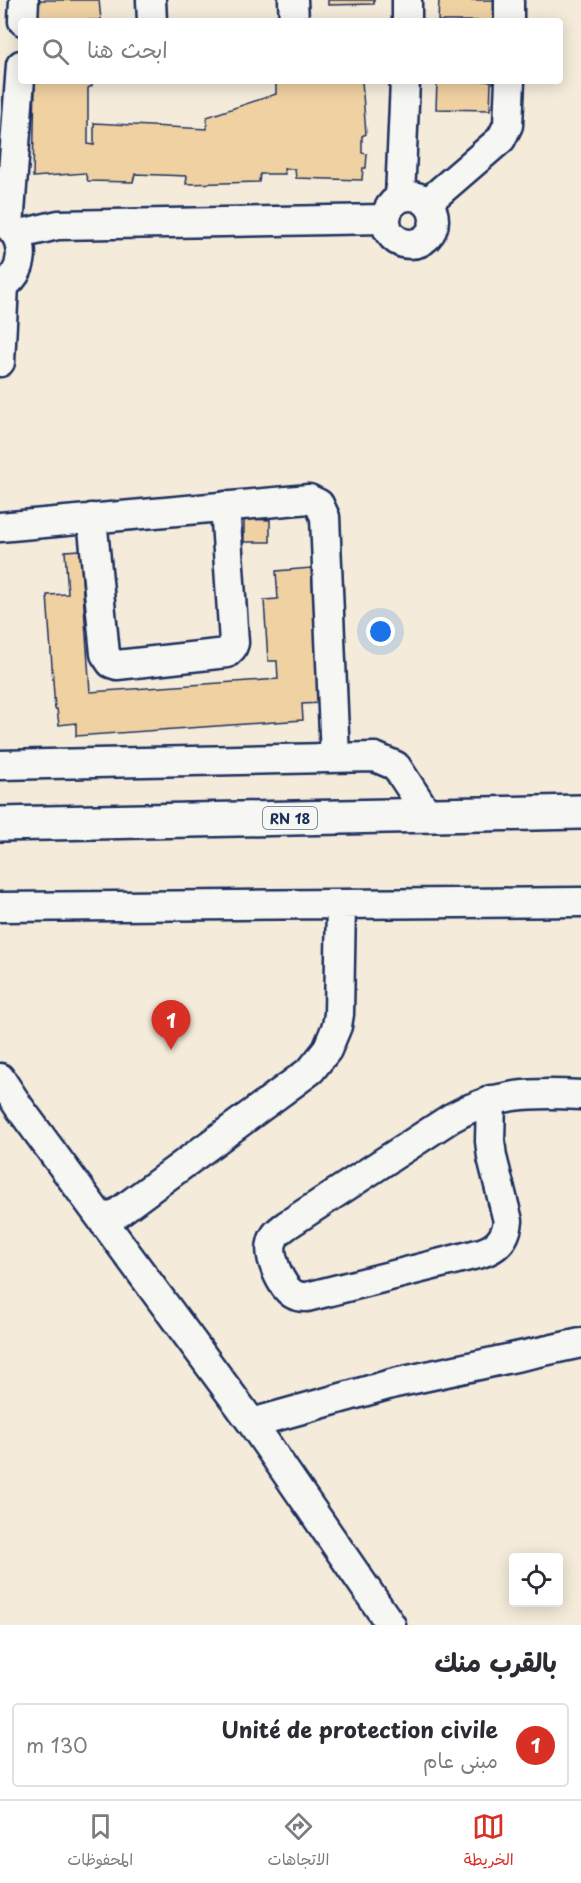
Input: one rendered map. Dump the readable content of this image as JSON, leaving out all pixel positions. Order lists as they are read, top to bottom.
{
  "streets": {
    "main road": ["RN 18"]
  },
  "page": {
    "search": "ابحث هنا",
    "pins": "1",
    "heading": "بالقرب منك",
    "list": [
      {
        "mark": "1",
        "name": "Unité de protection civile",
        "note": "مبنى عام",
        "value": "130 m"
      }
    ],
    "nav": ["الخريطة", "الاتجاهات", "المحفوظات"]
  }
}
